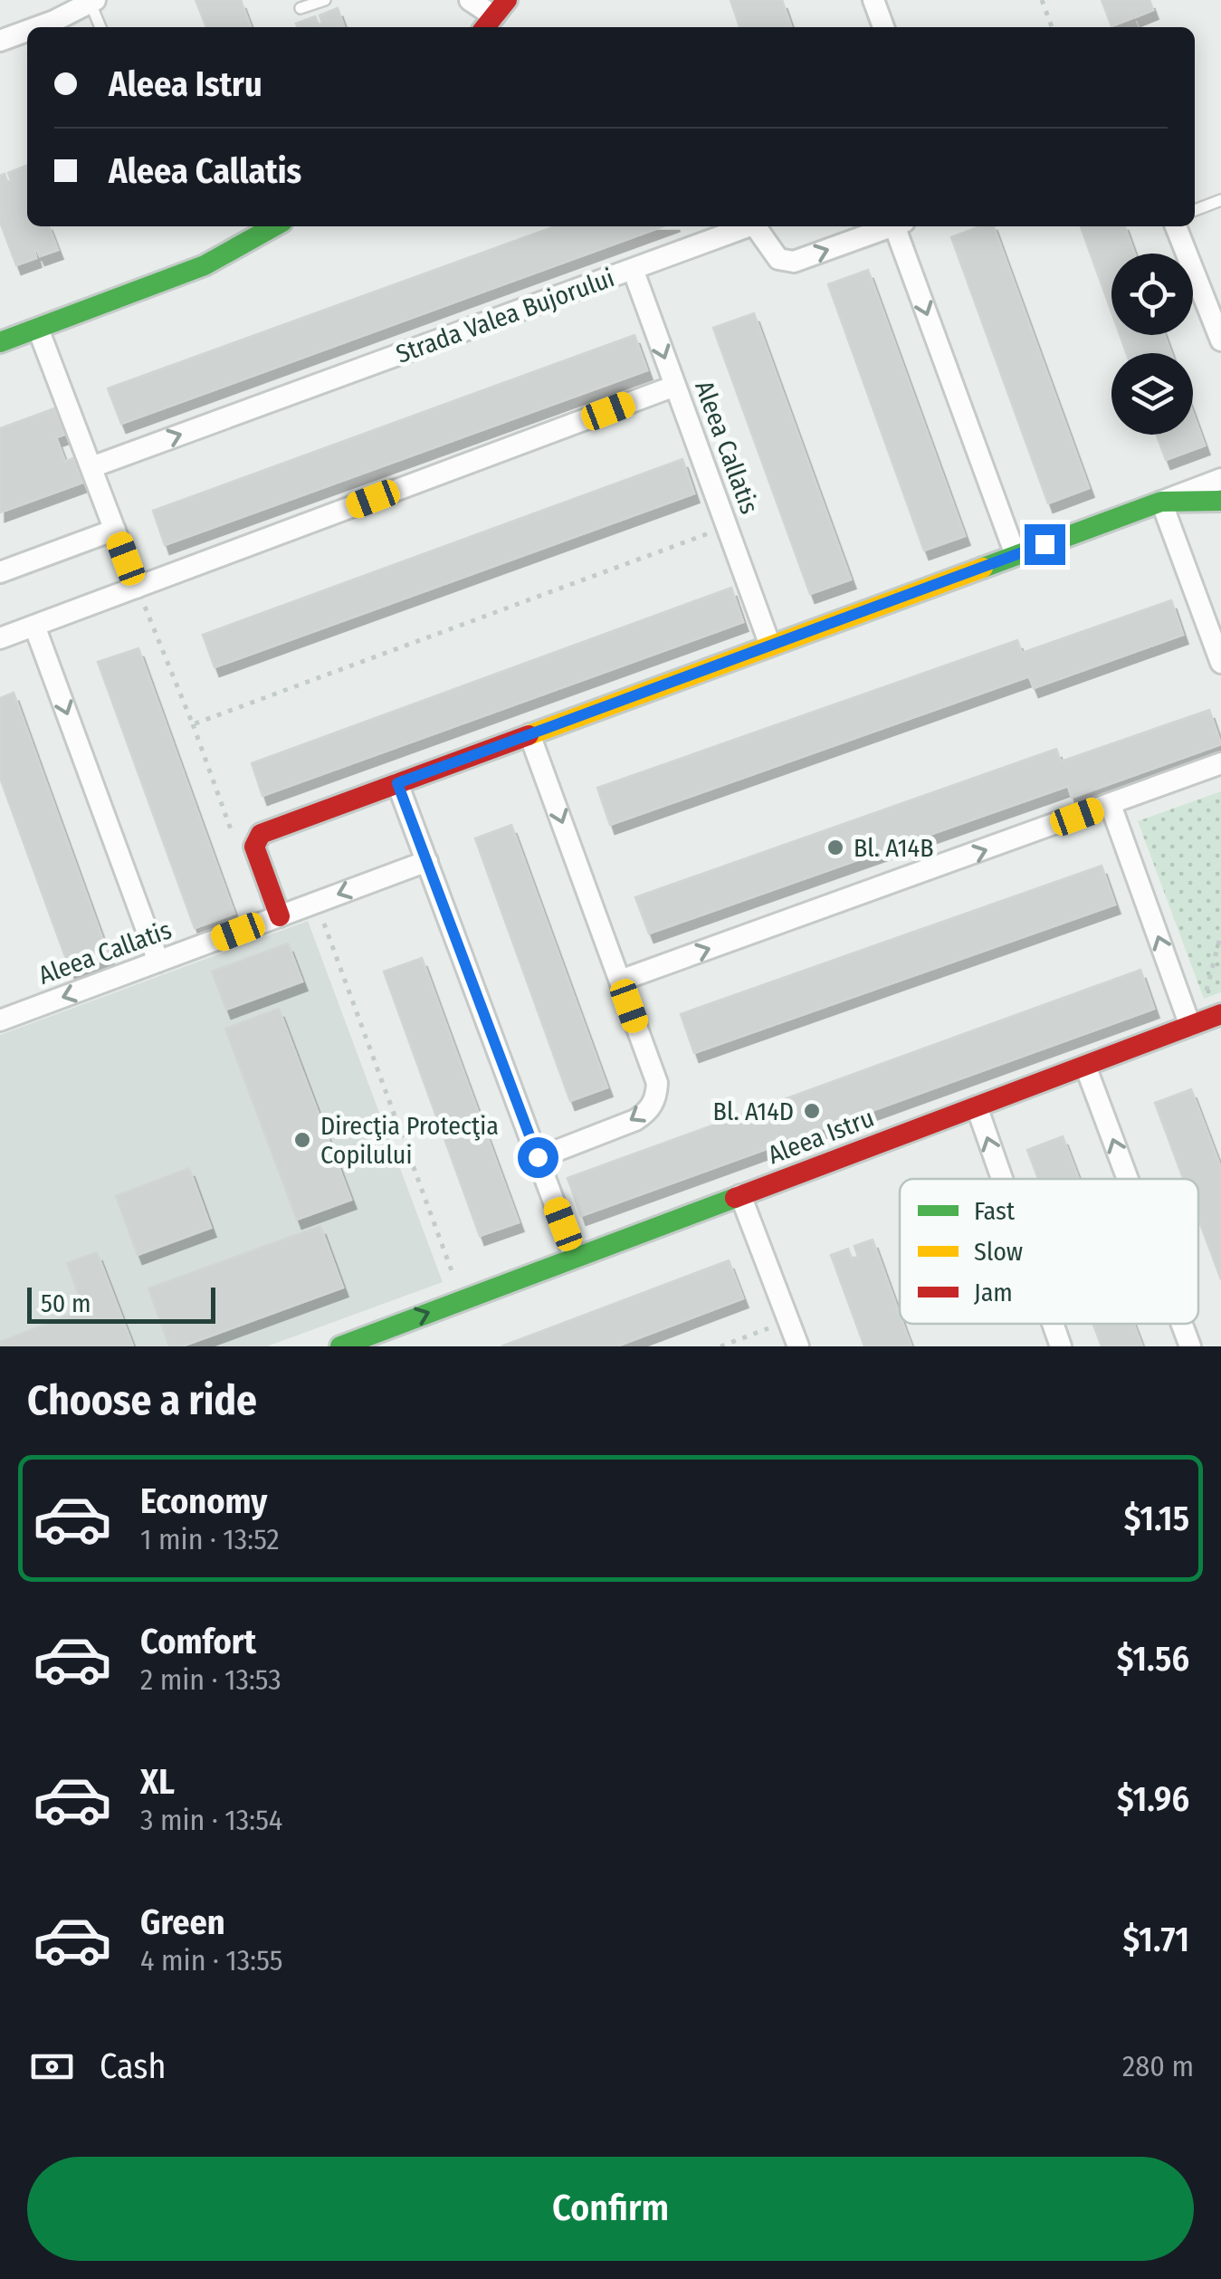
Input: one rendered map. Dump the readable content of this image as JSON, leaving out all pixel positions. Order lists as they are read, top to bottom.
{
  "streets": {
    "street": ["Strada Valea Bujorului", "Aleea Callatis", "Aleea Istru"]
  },
  "crossings": [
    ["Strada Valea Bujorului", "Aleea Callatis"]
  ],
  "places": ["Bl. A14B", "Bl. A14D", "Direcţia Protecţia Copilului"],
  "legend": ["Fast", "Slow", "Jam"],
  "scale_bar": "50 m",
  "page": {
    "banner": ["Aleea Istru", "Aleea Callatis"],
    "scale": "50 m",
    "heading": "Choose a ride",
    "list": [
      {
        "name": "Economy",
        "note": "1 min · 13:52",
        "value": "$1.15"
      },
      {
        "name": "Comfort",
        "note": "2 min · 13:53",
        "value": "$1.56"
      },
      {
        "name": "XL",
        "note": "3 min · 13:54",
        "value": "$1.96"
      },
      {
        "name": "Green",
        "note": "4 min · 13:55",
        "value": "$1.71"
      }
    ],
    "pay": ["Cash", "280 m"],
    "buttons": "Confirm"
  }
}
